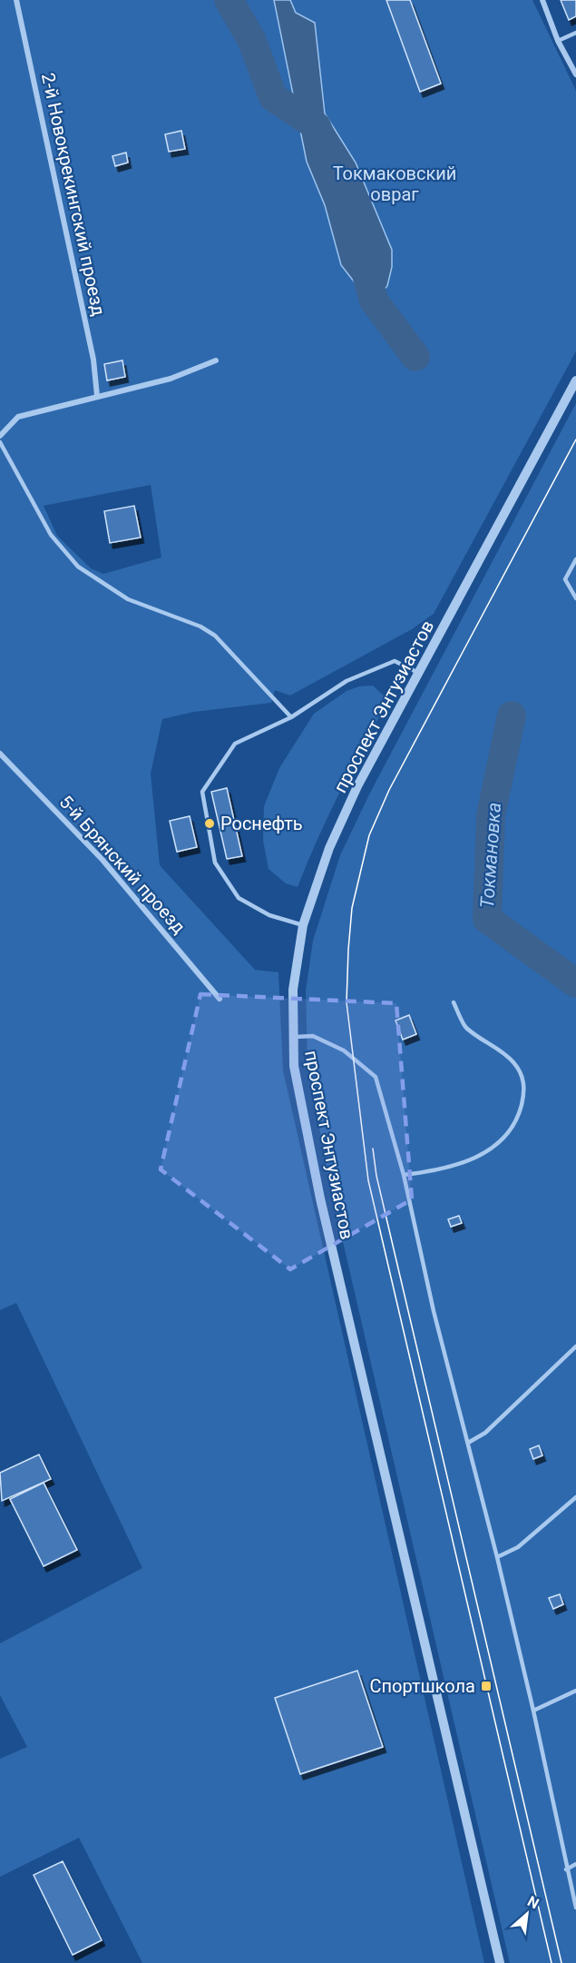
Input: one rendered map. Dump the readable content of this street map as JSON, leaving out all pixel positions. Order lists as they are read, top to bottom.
{
  "streets": {
    "street": ["2-й Новокрекингский проезд", "проспект Энтузиастов", "5-й Брянский проезд"]
  },
  "water": ["Токмановка"],
  "parks": ["Токмаковский овраг"],
  "places": {
    "other": ["Роснефть"],
    "transit": ["Спортшкола"]
  },
  "north": "top right"
}
